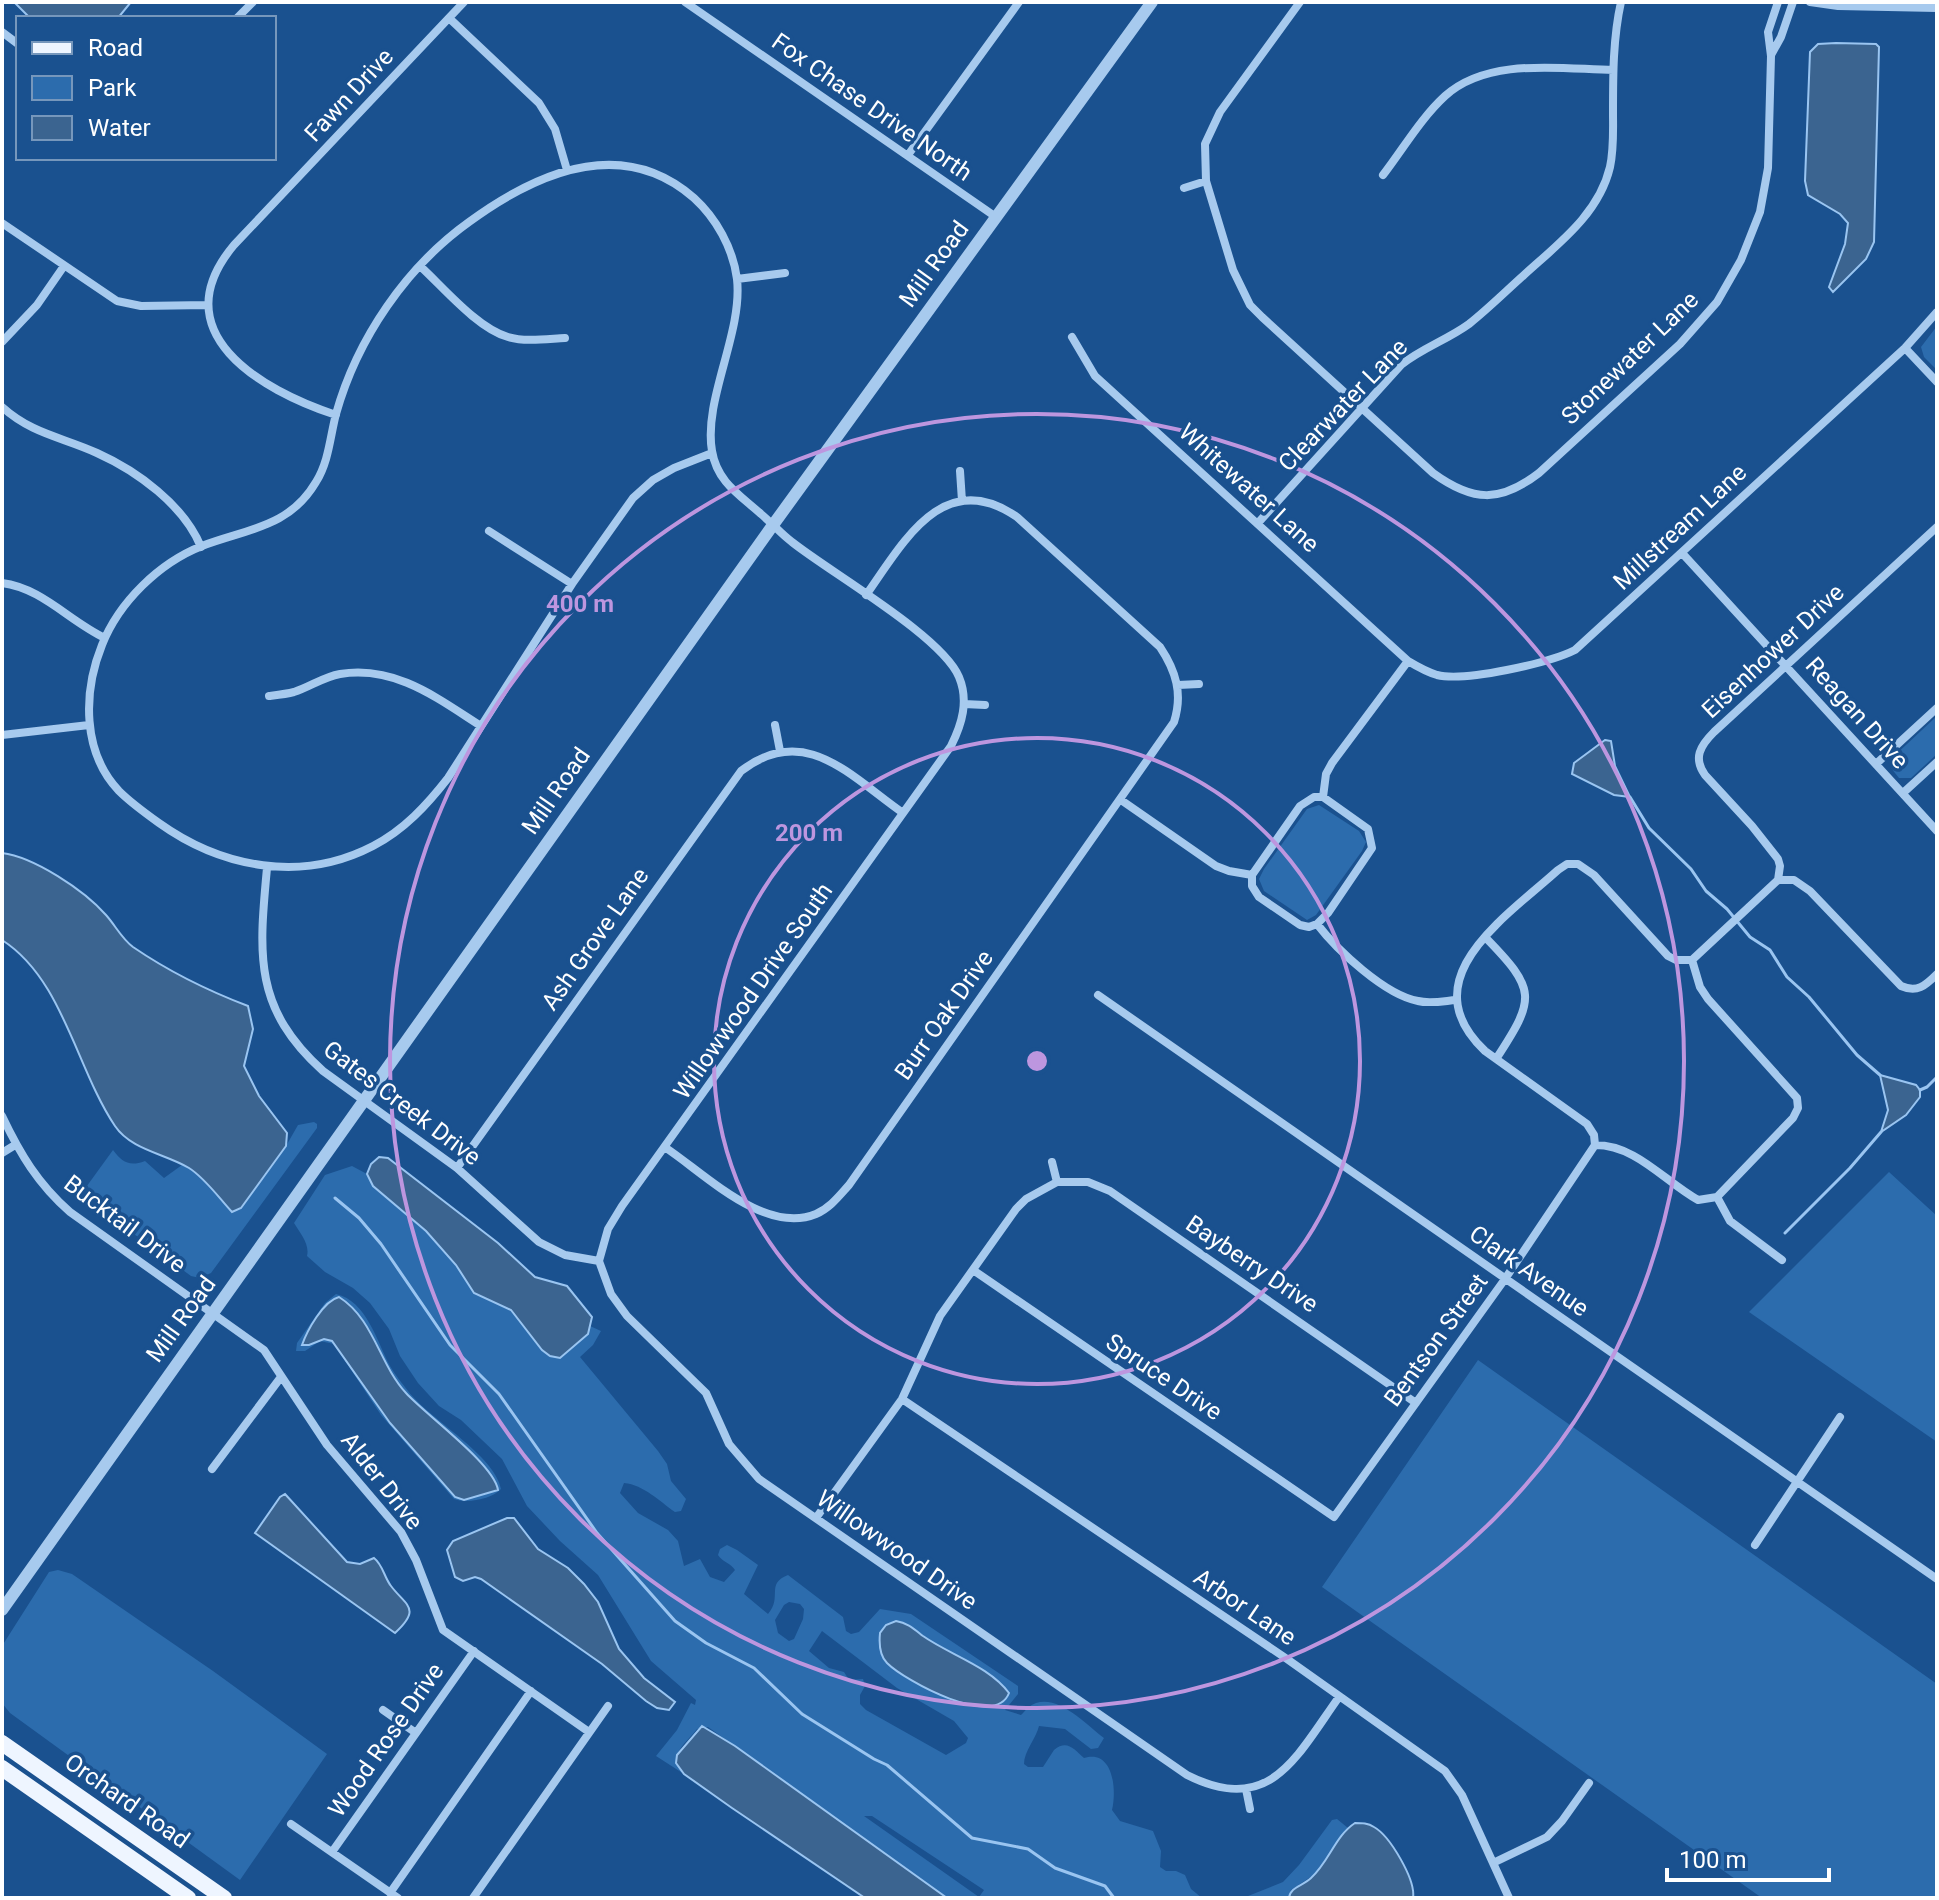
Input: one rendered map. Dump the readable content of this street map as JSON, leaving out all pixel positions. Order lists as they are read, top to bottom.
{
  "streets": {
    "main road": ["Orchard Road"],
    "street": [
      "Fawn Drive",
      "Fox Chase Drive North",
      "Mill Road",
      "Stonewater Lane",
      "Clearwater Lane",
      "Whitewater Lane",
      "Millstream Lane",
      "Eisenhower Drive",
      "Reagan Drive",
      "Ash Grove Lane",
      "Willowwood Drive South",
      "Burr Oak Drive",
      "Gates Creek Drive",
      "Bucktail Drive",
      "Bayberry Drive",
      "Clark Avenue",
      "Bentson Street",
      "Spruce Drive",
      "Alder Drive",
      "Willowwood Drive",
      "Arbor Lane",
      "Wood Rose Drive"
    ]
  },
  "crossings": [
    ["Fox Chase Drive North", "Mill Road"],
    ["Mill Road", "Gates Creek Drive"],
    ["Mill Road", "Bucktail Drive"],
    ["Mill Road", "Alder Drive"],
    ["Stonewater Lane", "Clearwater Lane"],
    ["Clearwater Lane", "Whitewater Lane"],
    ["Whitewater Lane", "Millstream Lane"],
    ["Millstream Lane", "Reagan Drive"],
    ["Eisenhower Drive", "Reagan Drive"],
    ["Ash Grove Lane", "Gates Creek Drive"],
    ["Willowwood Drive South", "Burr Oak Drive"],
    ["Willowwood Drive South", "Gates Creek Drive"],
    ["Willowwood Drive South", "Willowwood Drive"],
    ["Gates Creek Drive", "Willowwood Drive"],
    ["Bucktail Drive", "Alder Drive"],
    ["Bayberry Drive", "Bentson Street"],
    ["Clark Avenue", "Bentson Street"],
    ["Bentson Street", "Spruce Drive"],
    ["Alder Drive", "Wood Rose Drive"]
  ],
  "legend": ["Road", "Park", "Water"],
  "scale_bar": "100 m",
  "rings": ["400 m", "200 m"]
}
